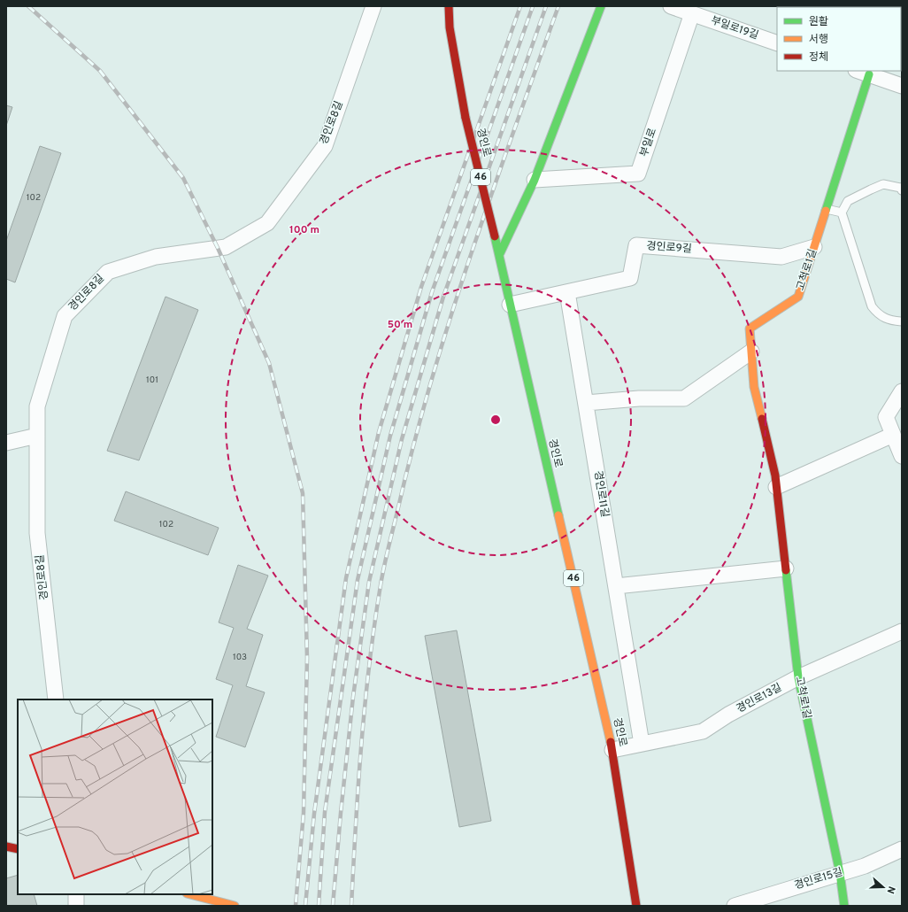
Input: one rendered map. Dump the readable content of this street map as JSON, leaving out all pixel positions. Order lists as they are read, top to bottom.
{
  "streets": {
    "street": [
      "부일로19길",
      "경인로8길",
      "경인로",
      "부일로",
      "46",
      "경인로9길",
      "고척로1길",
      "경인로11길",
      "경인로13길",
      "경인로15길"
    ]
  },
  "crossings": [
    ["부일로19길", "부일로"],
    ["경인로", "경인로9길"],
    ["경인로", "경인로13길"],
    ["경인로9길", "고척로1길"],
    ["경인로9길", "경인로11길"],
    ["고척로1길", "경인로13길"],
    ["고척로1길", "경인로15길"],
    ["경인로11길", "경인로13길"]
  ],
  "house_numbers": [
    "102",
    "101",
    "102",
    "103"
  ],
  "legend": ["원활", "서행", "정체"],
  "north": "right",
  "rings": ["100 m", "50 m"]
}
